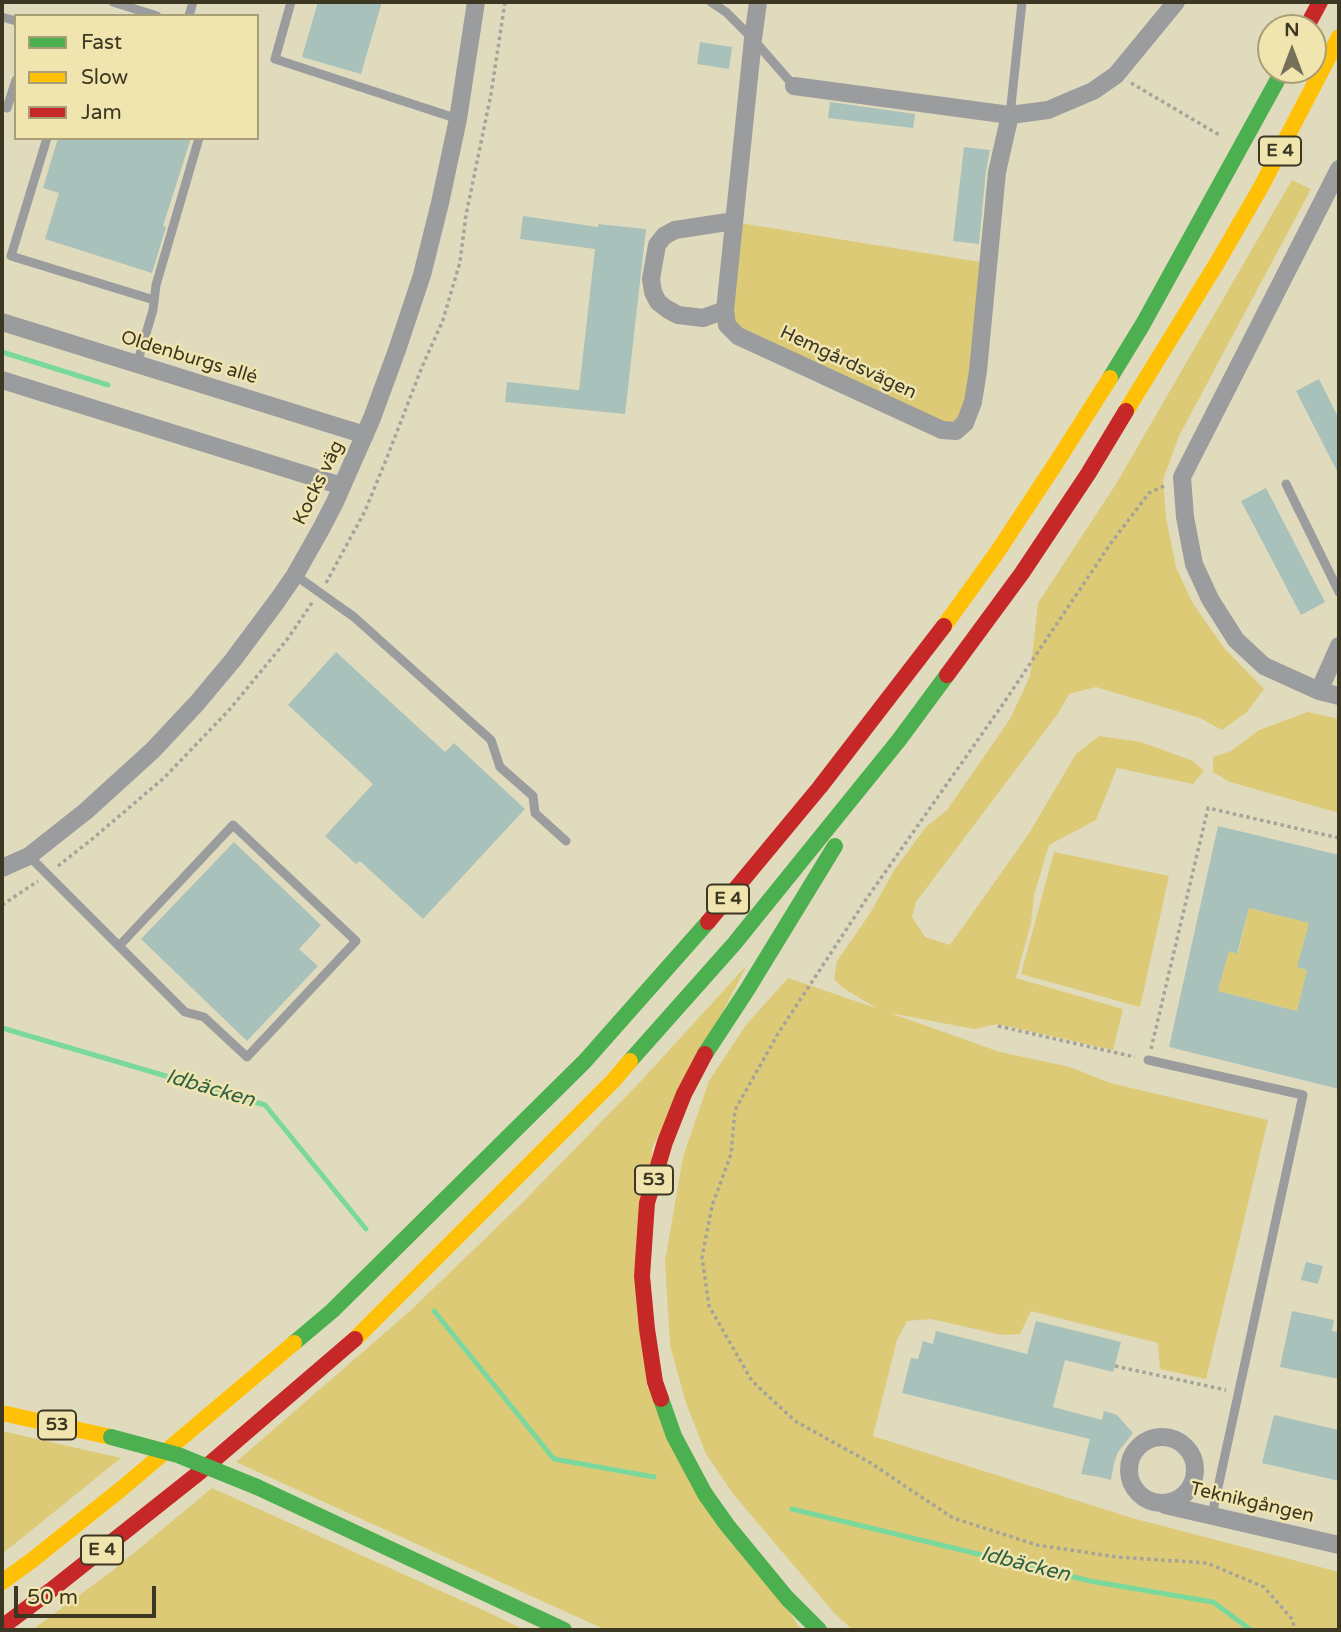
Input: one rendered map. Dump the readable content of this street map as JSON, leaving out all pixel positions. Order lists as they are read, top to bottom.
{
  "streets": {
    "main road": ["E 4", "53"],
    "street": [
      "Oldenburgs allé",
      "Hemgårdsvägen",
      "Kocks väg",
      "Teknikgången"
    ]
  },
  "crossings": [
    ["E 4", "53"],
    ["Oldenburgs allé", "Kocks väg"]
  ],
  "water": ["Idbäcken"],
  "legend": ["Fast", "Slow", "Jam"],
  "scale_bar": "50 m",
  "north": "top"
}
